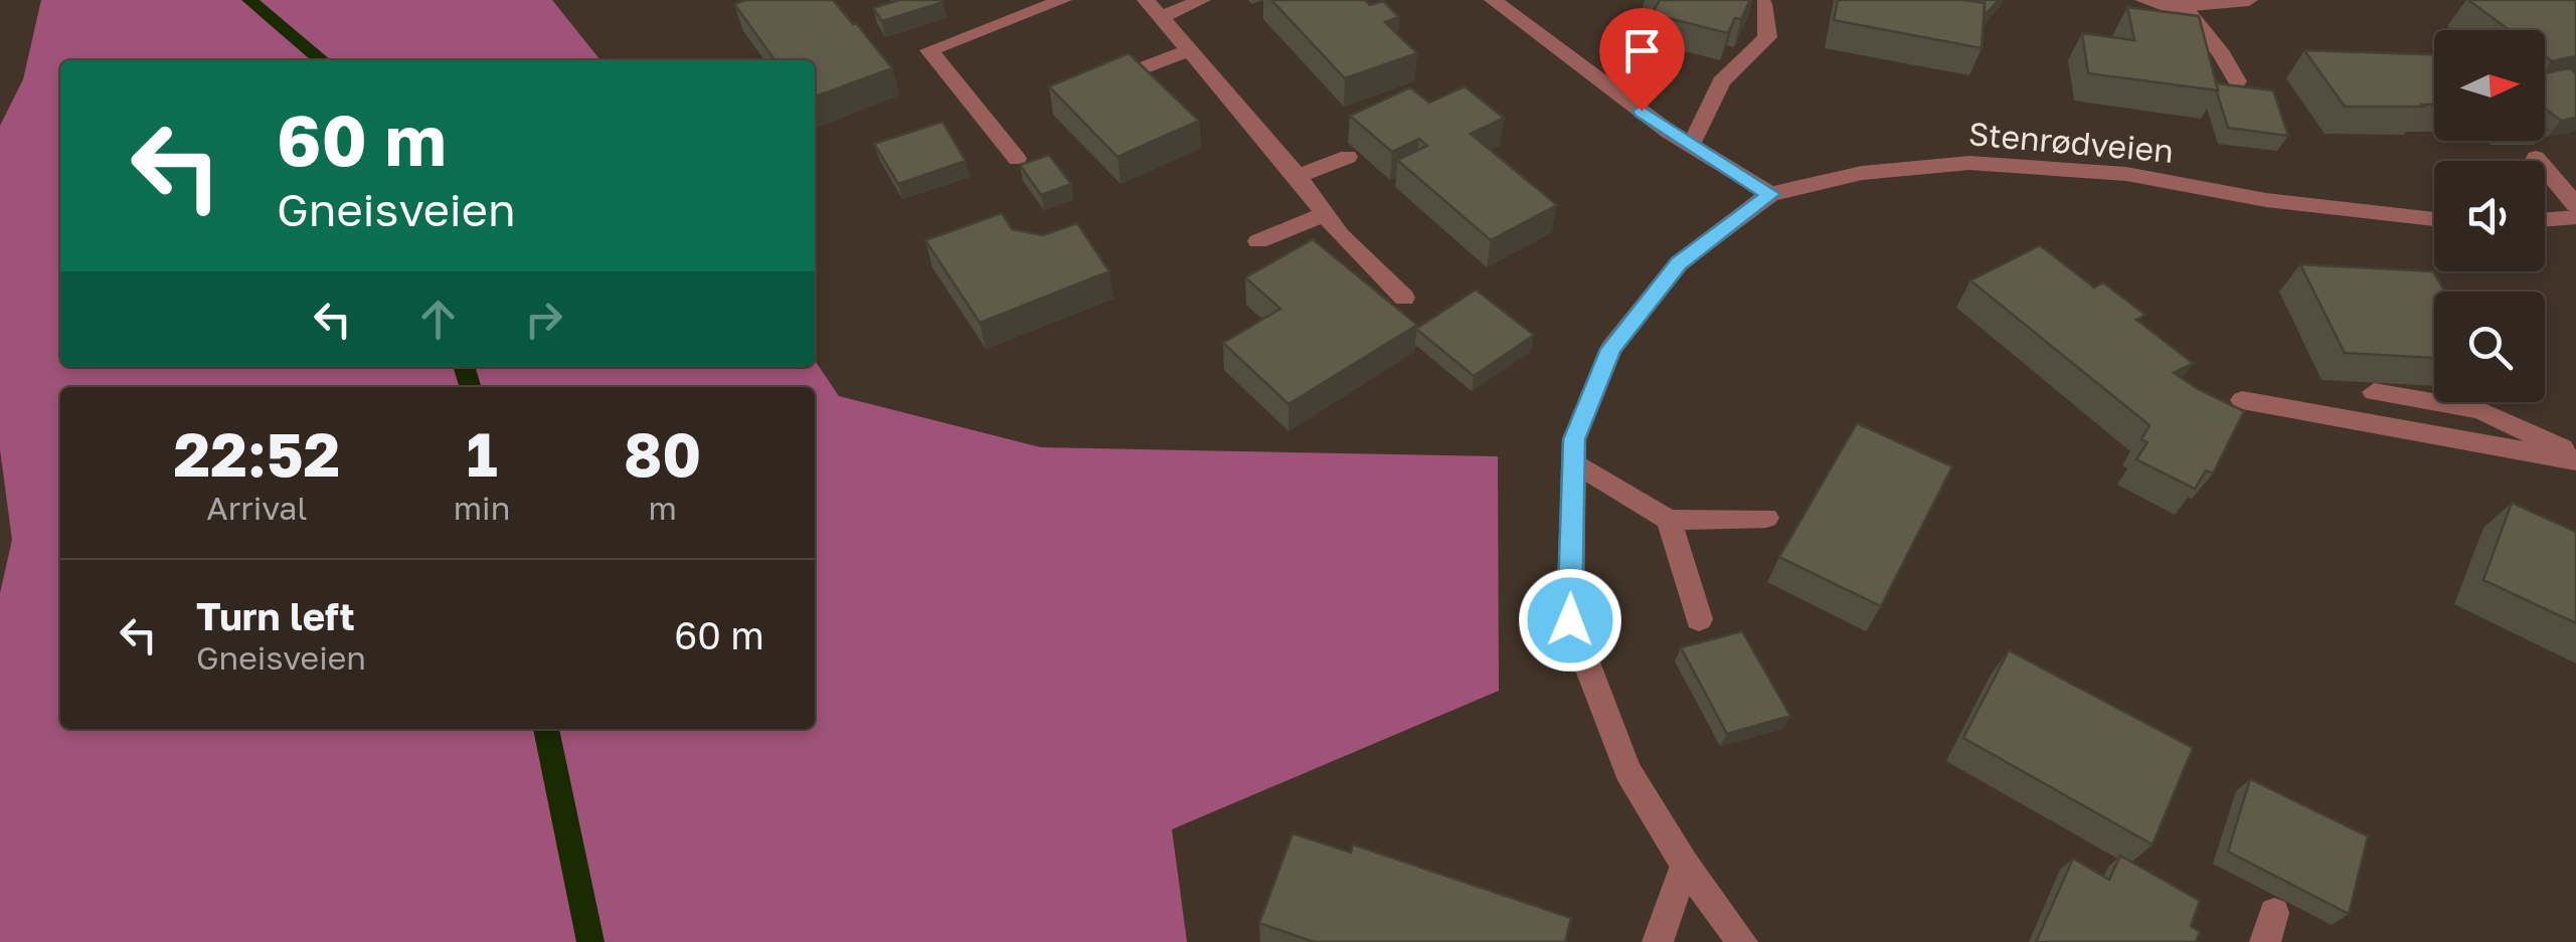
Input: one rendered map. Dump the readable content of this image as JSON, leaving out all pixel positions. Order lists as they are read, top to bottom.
{
  "streets": {
    "street": ["Stenrødveien"]
  },
  "north": "right",
  "page": {
    "turn": ["60 m", "Gneisveien"],
    "eta": [
      "22:52",
      "Arrival",
      "1",
      "min",
      "80",
      "m"
    ],
    "list": [
      {
        "name": "Turn left",
        "note": "Gneisveien",
        "value": "60 m"
      }
    ]
  }
}
